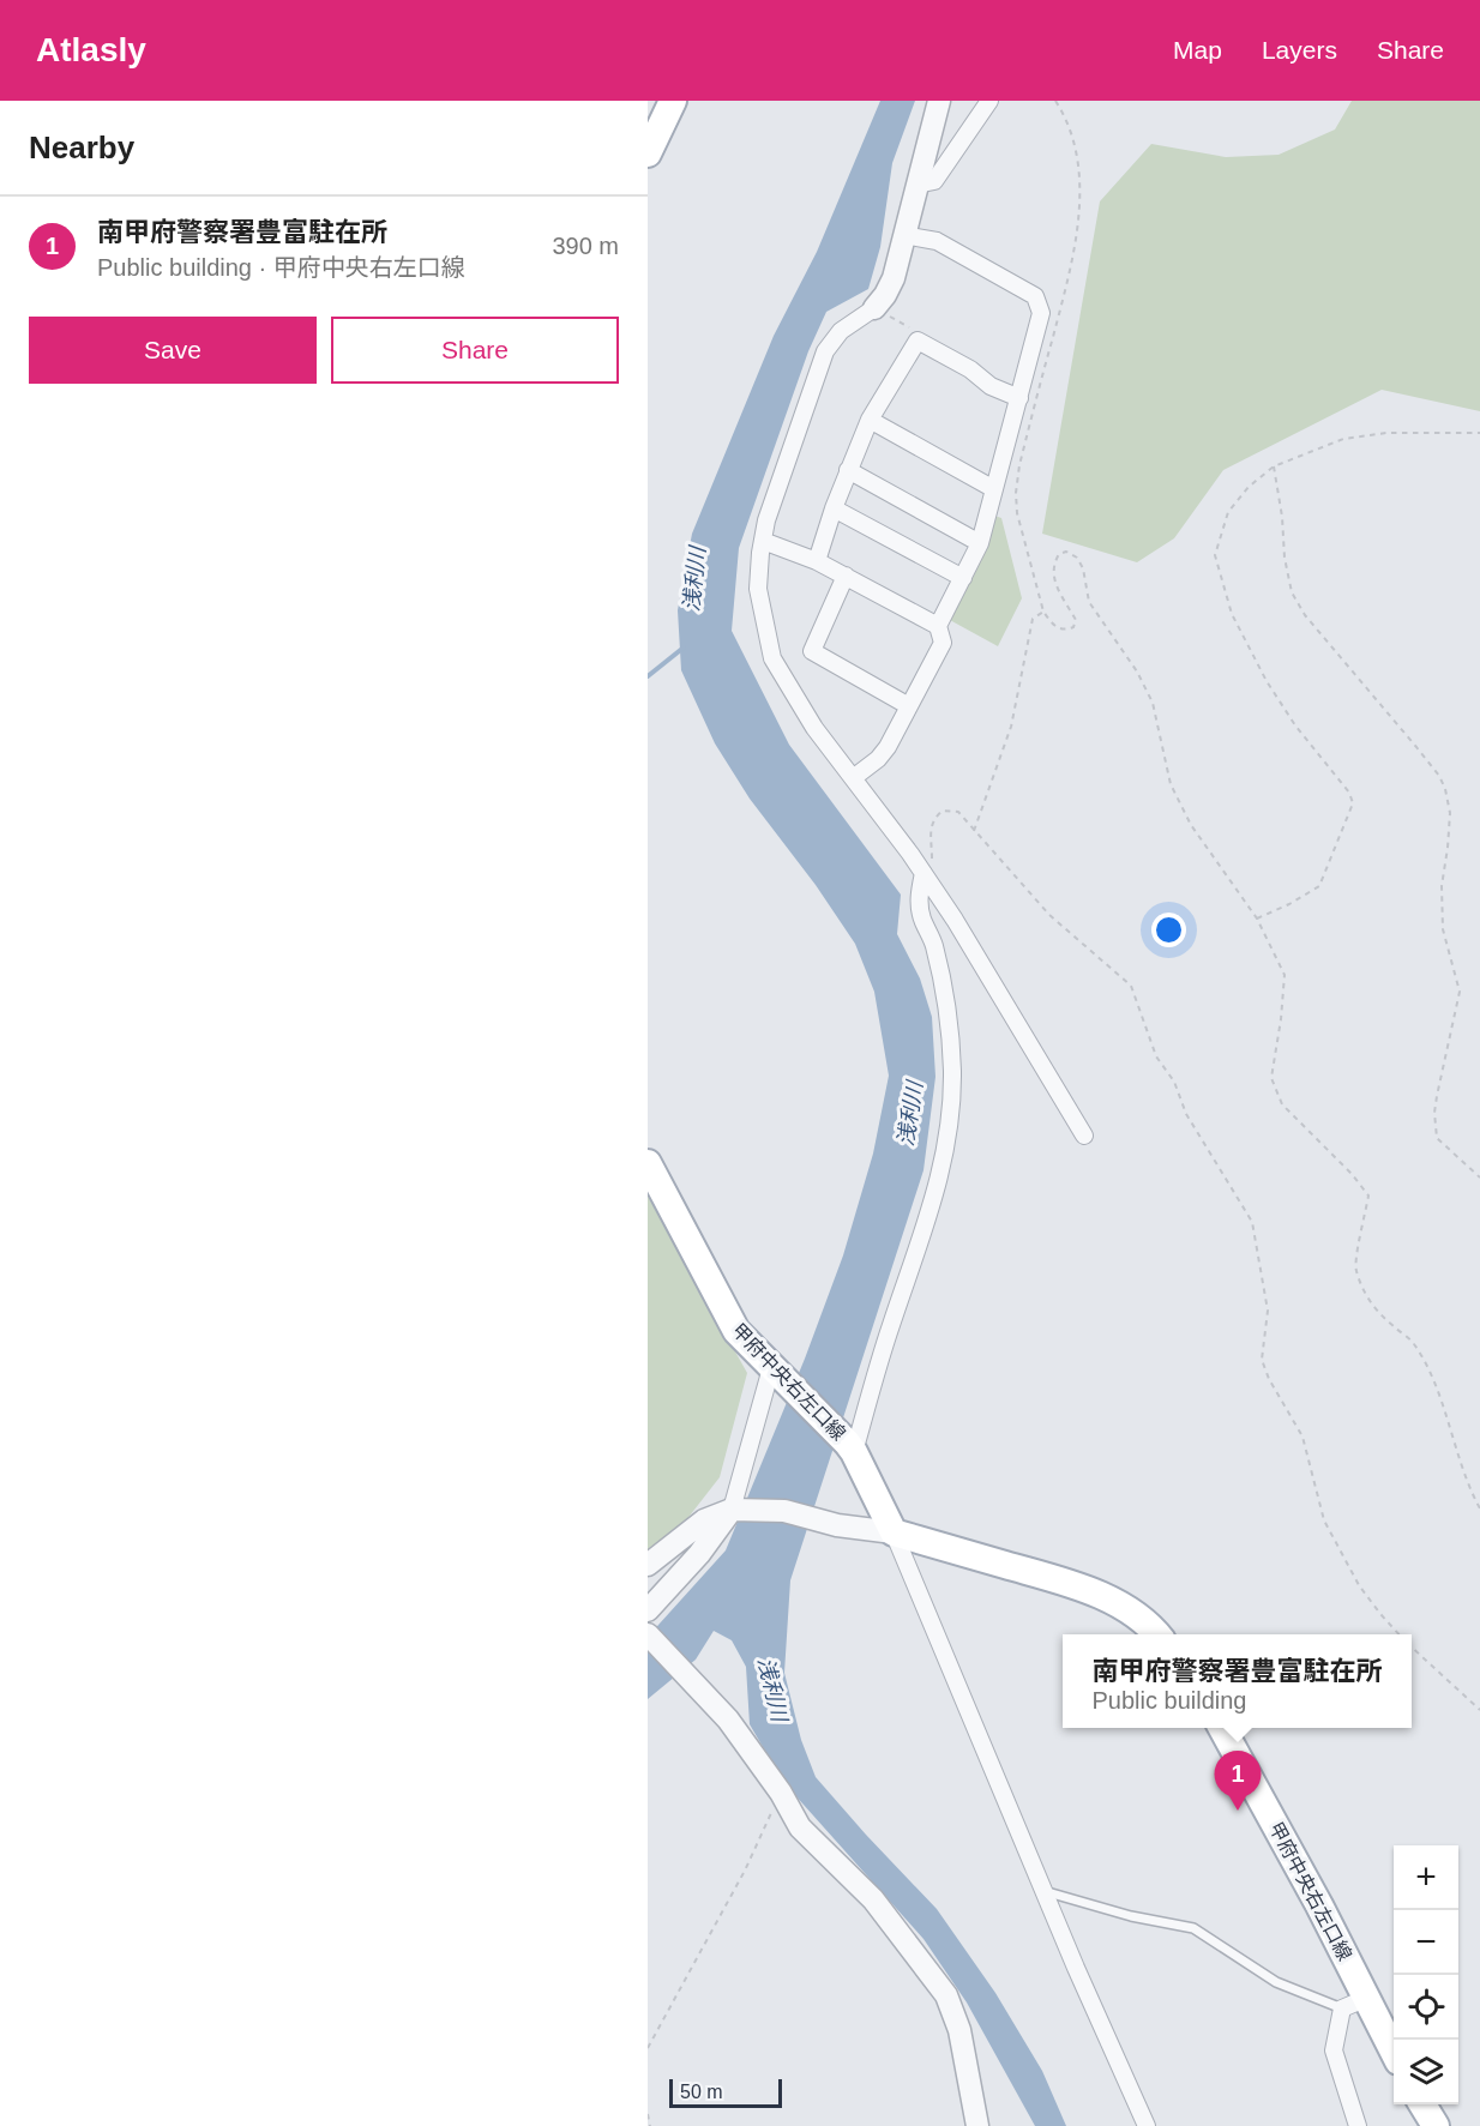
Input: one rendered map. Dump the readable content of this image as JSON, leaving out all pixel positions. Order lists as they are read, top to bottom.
{
  "streets": {
    "main road": ["甲府中央右左口線"]
  },
  "water": ["浅利川"],
  "scale_bar": "50 m",
  "page": {
    "header": "Atlasly",
    "nav": ["Map", "Layers", "Share"],
    "heading": "Nearby",
    "list": [
      {
        "mark": "1",
        "name": "南甲府警察署豊富駐在所",
        "note": "Public building · 甲府中央右左口線",
        "value": "390 m"
      }
    ],
    "buttons": ["Save", "Share"],
    "popup": ["南甲府警察署豊富駐在所", "Public building"],
    "pins": "1",
    "map_buttons": ["+", "−"],
    "scale": "50 m"
  }
}
